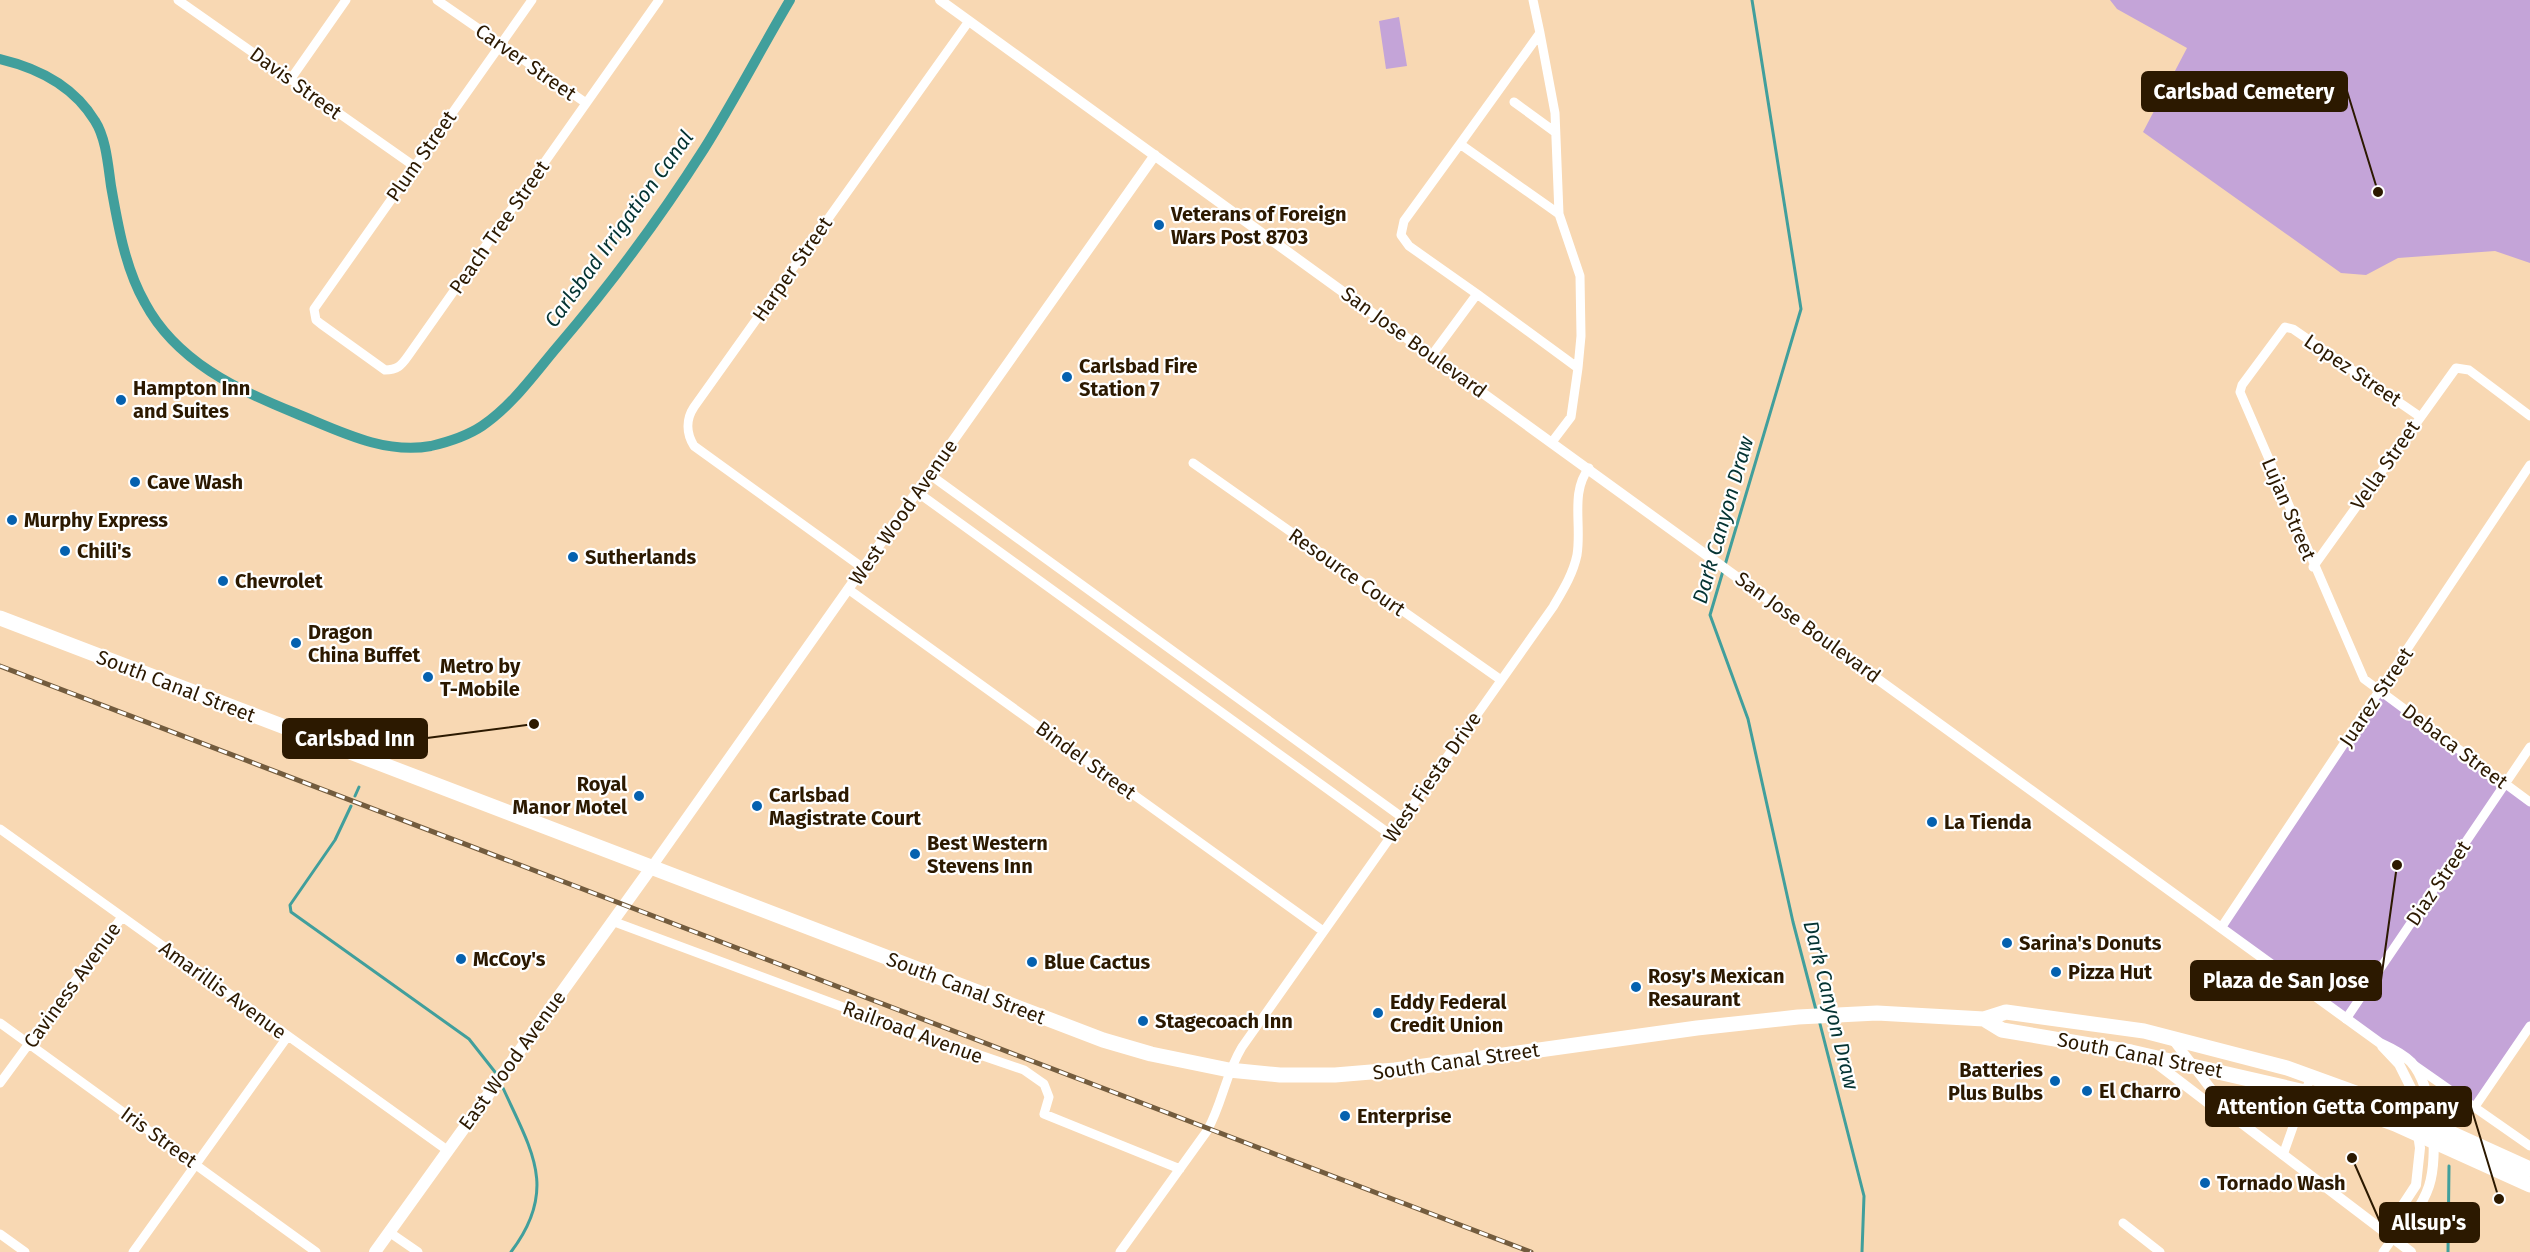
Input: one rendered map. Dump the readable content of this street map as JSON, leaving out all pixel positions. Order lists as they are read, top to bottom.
{
  "streets": {
    "highway": ["South Canal Street"],
    "main road": ["East Wood Avenue"],
    "street": [
      "Carver Street",
      "Davis Street",
      "Plum Street",
      "Peach Tree Street",
      "Harper Street",
      "San Jose Boulevard",
      "Lopez Street",
      "Vella Street",
      "Lujan Street",
      "West Wood Avenue",
      "Resource Court",
      "Juarez Street",
      "Debaca Street",
      "Bindel Street",
      "West Fiesta Drive",
      "Diaz Street",
      "Caviness Avenue",
      "Amarillis Avenue",
      "Railroad Avenue",
      "Iris Street"
    ]
  },
  "crossings": [
    ["Carver Street", "Plum Street"],
    ["Carver Street", "Peach Tree Street"],
    ["Davis Street", "Plum Street"],
    ["Plum Street", "Peach Tree Street"],
    ["Harper Street", "San Jose Boulevard"],
    ["Harper Street", "West Wood Avenue"],
    ["San Jose Boulevard", "West Wood Avenue"],
    ["San Jose Boulevard", "Juarez Street"],
    ["San Jose Boulevard", "West Fiesta Drive"],
    ["San Jose Boulevard", "Diaz Street"],
    ["Lopez Street", "Vella Street"],
    ["Lopez Street", "Lujan Street"],
    ["Vella Street", "Lujan Street"],
    ["Lujan Street", "Juarez Street"],
    ["Lujan Street", "Debaca Street"],
    ["West Wood Avenue", "South Canal Street"],
    ["West Wood Avenue", "Bindel Street"],
    ["West Wood Avenue", "East Wood Avenue"],
    ["Resource Court", "West Fiesta Drive"],
    ["South Canal Street", "West Fiesta Drive"],
    ["South Canal Street", "East Wood Avenue"],
    ["Juarez Street", "Debaca Street"],
    ["Debaca Street", "Diaz Street"],
    ["Bindel Street", "West Fiesta Drive"],
    ["West Fiesta Drive", "Railroad Avenue"],
    ["Caviness Avenue", "Amarillis Avenue"],
    ["Caviness Avenue", "Iris Street"],
    ["Amarillis Avenue", "East Wood Avenue"],
    ["Railroad Avenue", "East Wood Avenue"]
  ],
  "water": ["Carlsbad Irrigation Canal", "Dark Canyon Draw"],
  "places": [
    "Carlsbad Cemetery",
    "Veterans of Foreign Wars Post 8703",
    "Carlsbad Fire Station 7",
    "Hampton Inn and Suites",
    "Cave Wash",
    "Murphy Express",
    "Chili's",
    "Sutherlands",
    "Chevrolet",
    "Dragon China Buffet",
    "Metro by T-Mobile",
    "Carlsbad Inn",
    "Royal Manor Motel",
    "Carlsbad Magistrate Court",
    "La Tienda",
    "Best Western Stevens Inn",
    "Plaza de San Jose",
    "Sarina's Donuts",
    "McCoy's",
    "Blue Cactus",
    "Pizza Hut",
    "Rosy's Mexican Resaurant",
    "Eddy Federal Credit Union",
    "Stagecoach Inn",
    "Batteries Plus Bulbs",
    "El Charro",
    "Enterprise",
    "Allsup's",
    "Tornado Wash",
    "Attention Getta Company"
  ]
}
